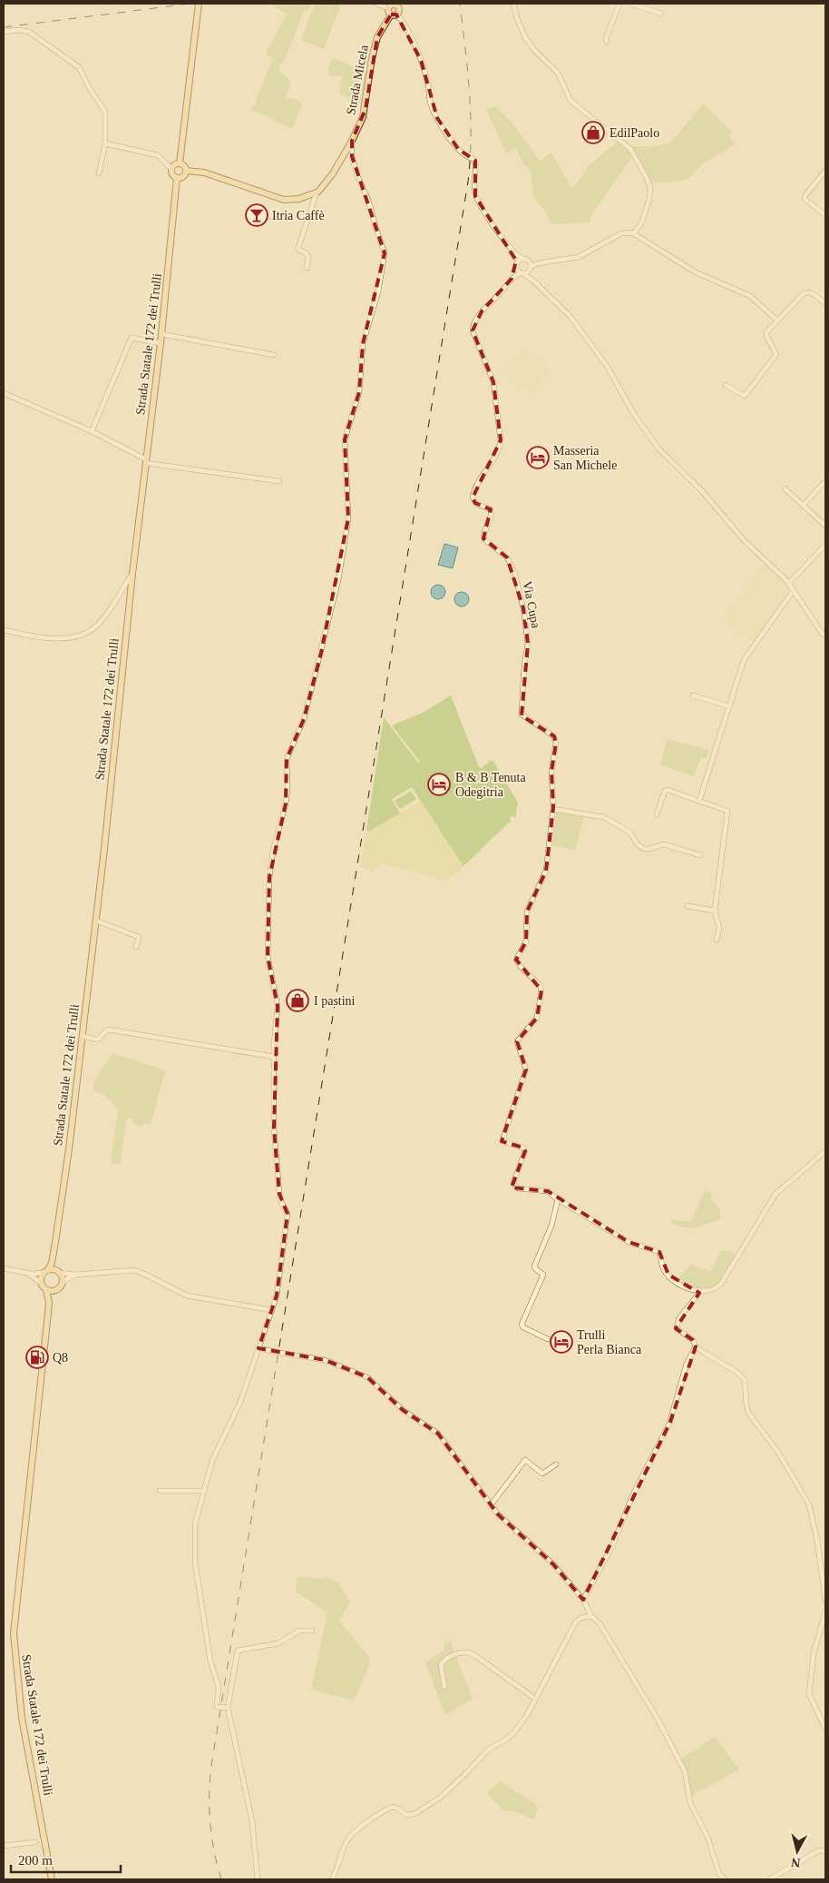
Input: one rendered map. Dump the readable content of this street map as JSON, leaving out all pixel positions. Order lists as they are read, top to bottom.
{
  "streets": {
    "main road": ["Strada Micela", "Strada Statale 172 dei Trulli"],
    "street": ["Via Cupa"]
  },
  "crossings": [
    ["Strada Micela", "Strada Statale 172 dei Trulli"]
  ],
  "places": {
    "shop": ["EdilPaolo", "I pastini"],
    "bar": ["Itria Caffè"],
    "hotel": ["Masseria San Michele", "B & B Tenuta Odegitria", "Trulli Perla Bianca"],
    "fuel station": ["Q8"]
  },
  "scale_bar": "200 m",
  "north": "bottom"
}
